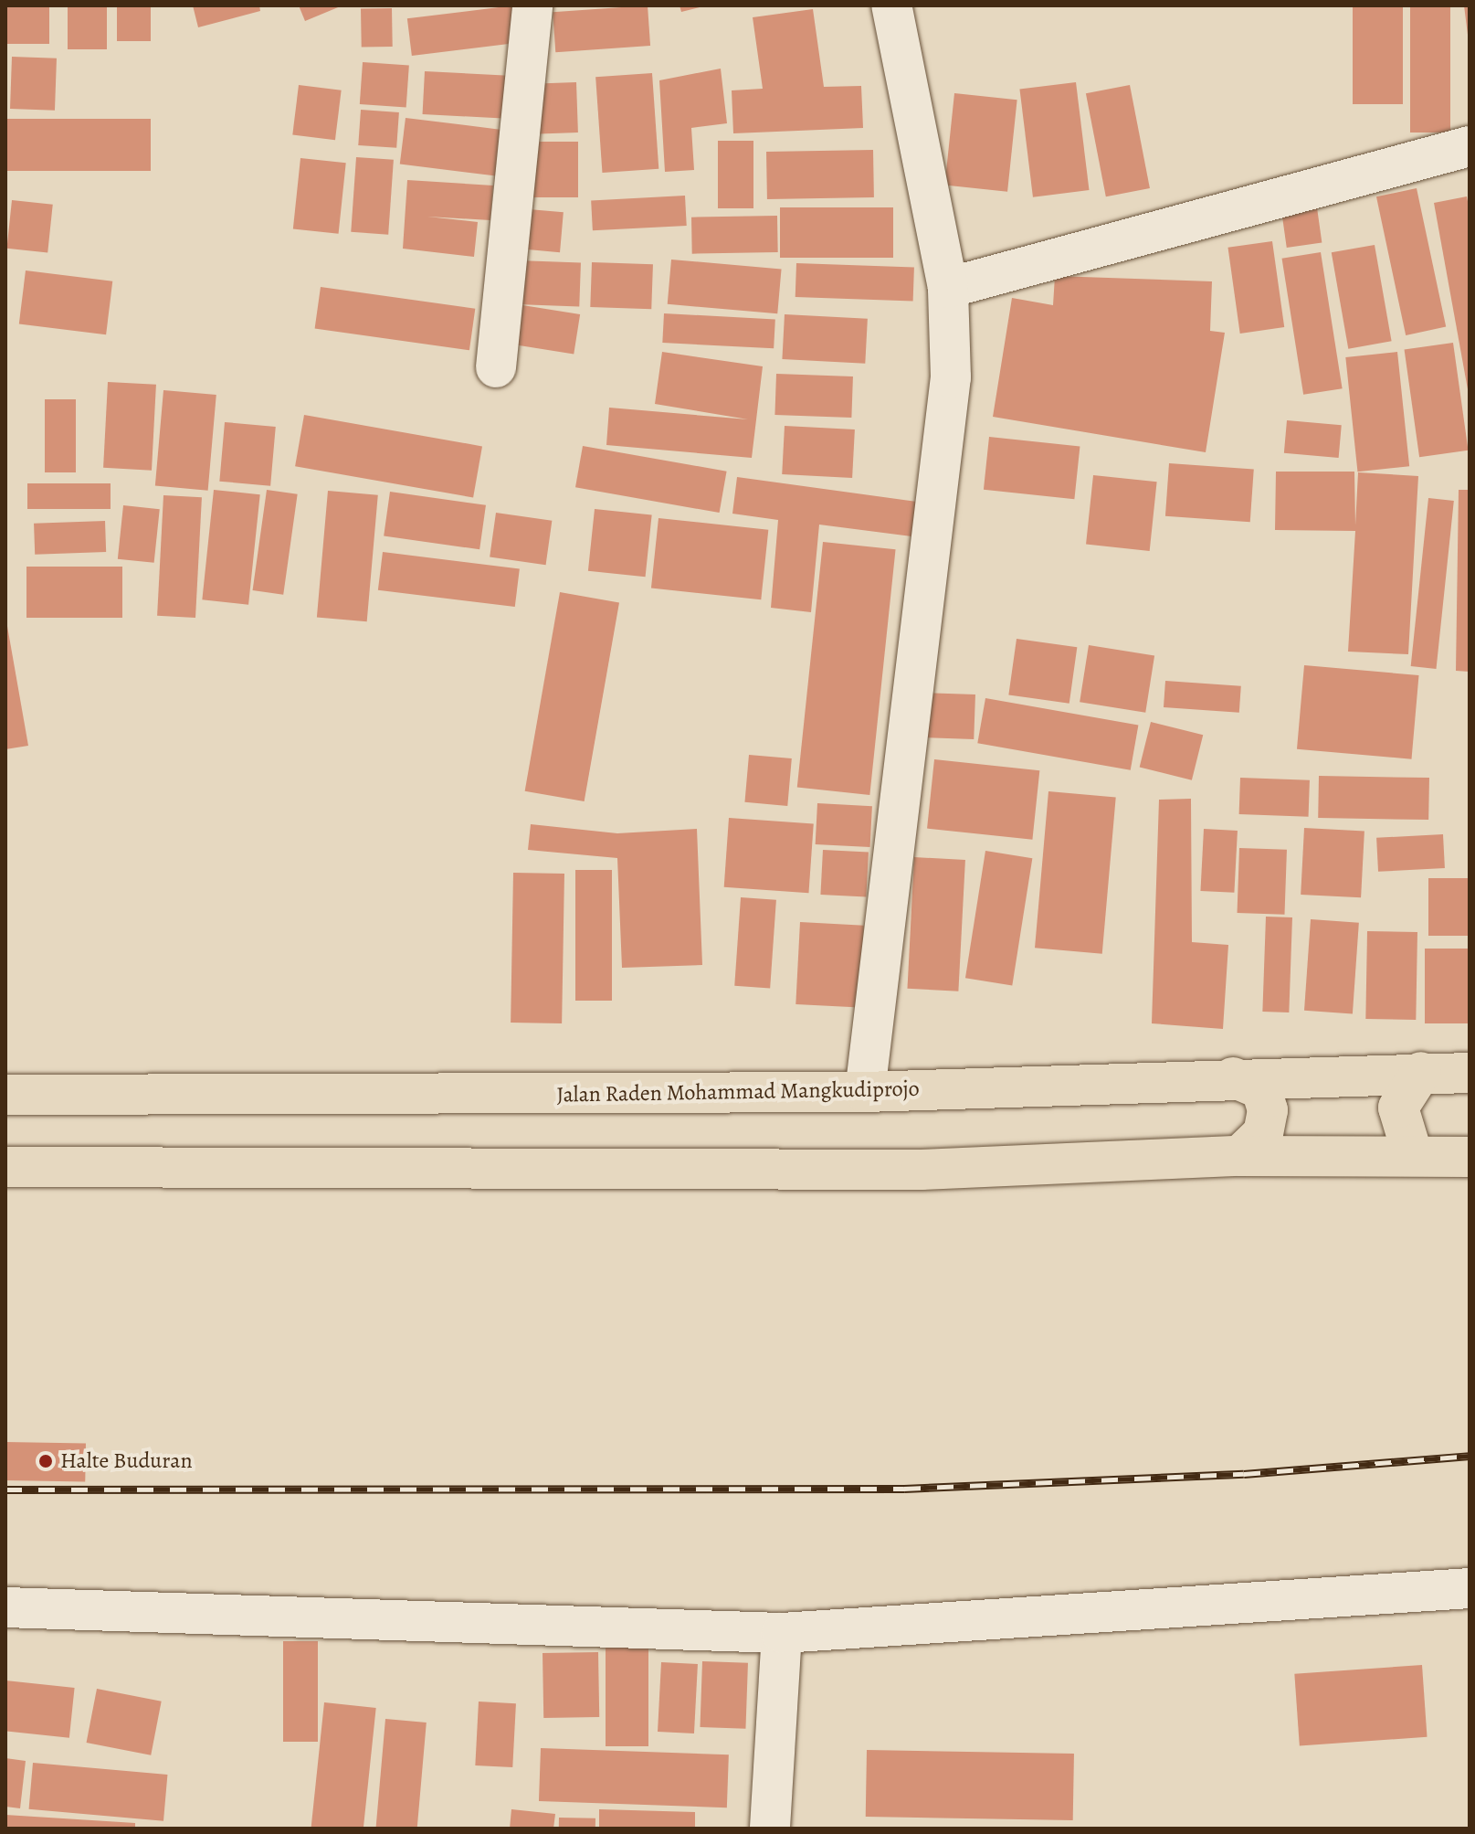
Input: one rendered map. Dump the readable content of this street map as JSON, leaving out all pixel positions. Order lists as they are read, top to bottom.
{
  "streets": {
    "highway": ["Jalan Raden Mohammad Mangkudiprojo"]
  },
  "places": ["Halte Buduran"]
}
